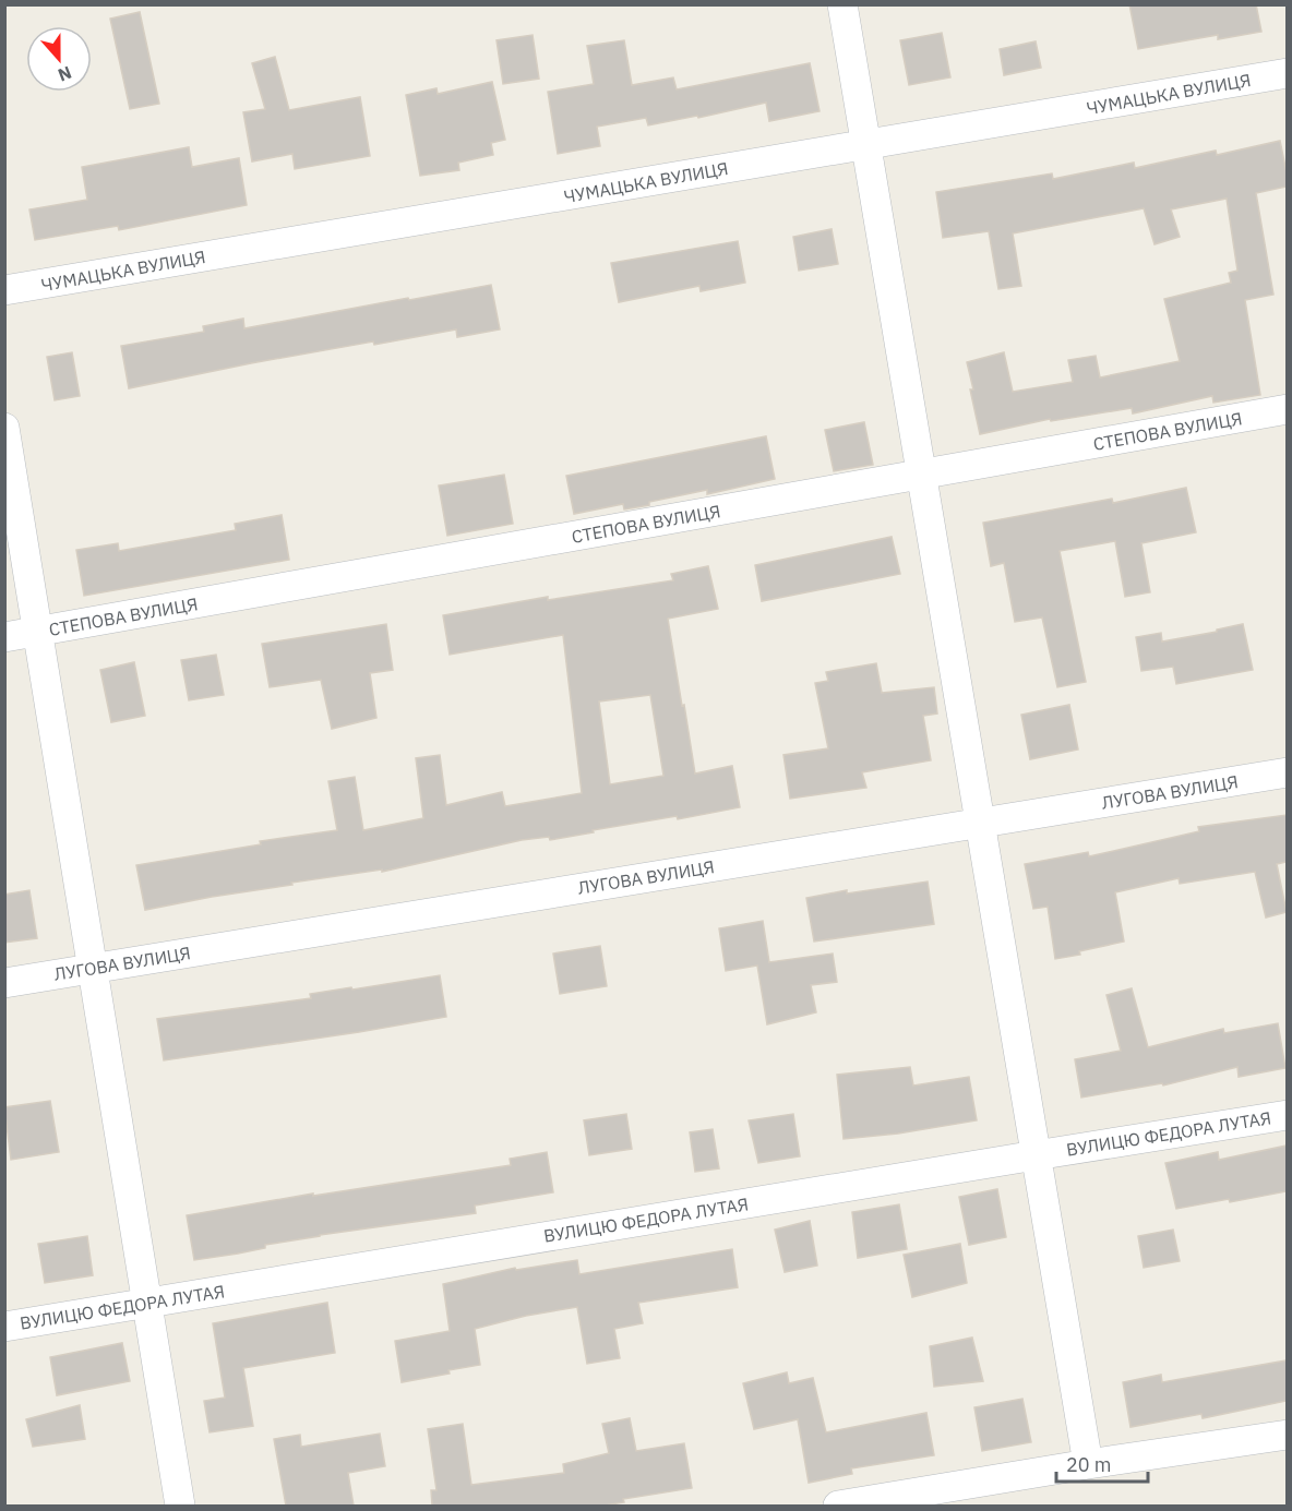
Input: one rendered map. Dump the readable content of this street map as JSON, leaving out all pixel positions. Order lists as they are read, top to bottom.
{
  "streets": {
    "street": [
      "ЧУМАЦЬКА ВУЛИЦЯ",
      "СТЕПОВА ВУЛИЦЯ",
      "ЛУГОВА ВУЛИЦЯ",
      "ВУЛИЦЮ ФЕДОРА ЛУТАЯ"
    ]
  },
  "scale_bar": "20 m",
  "north": "bottom"
}
